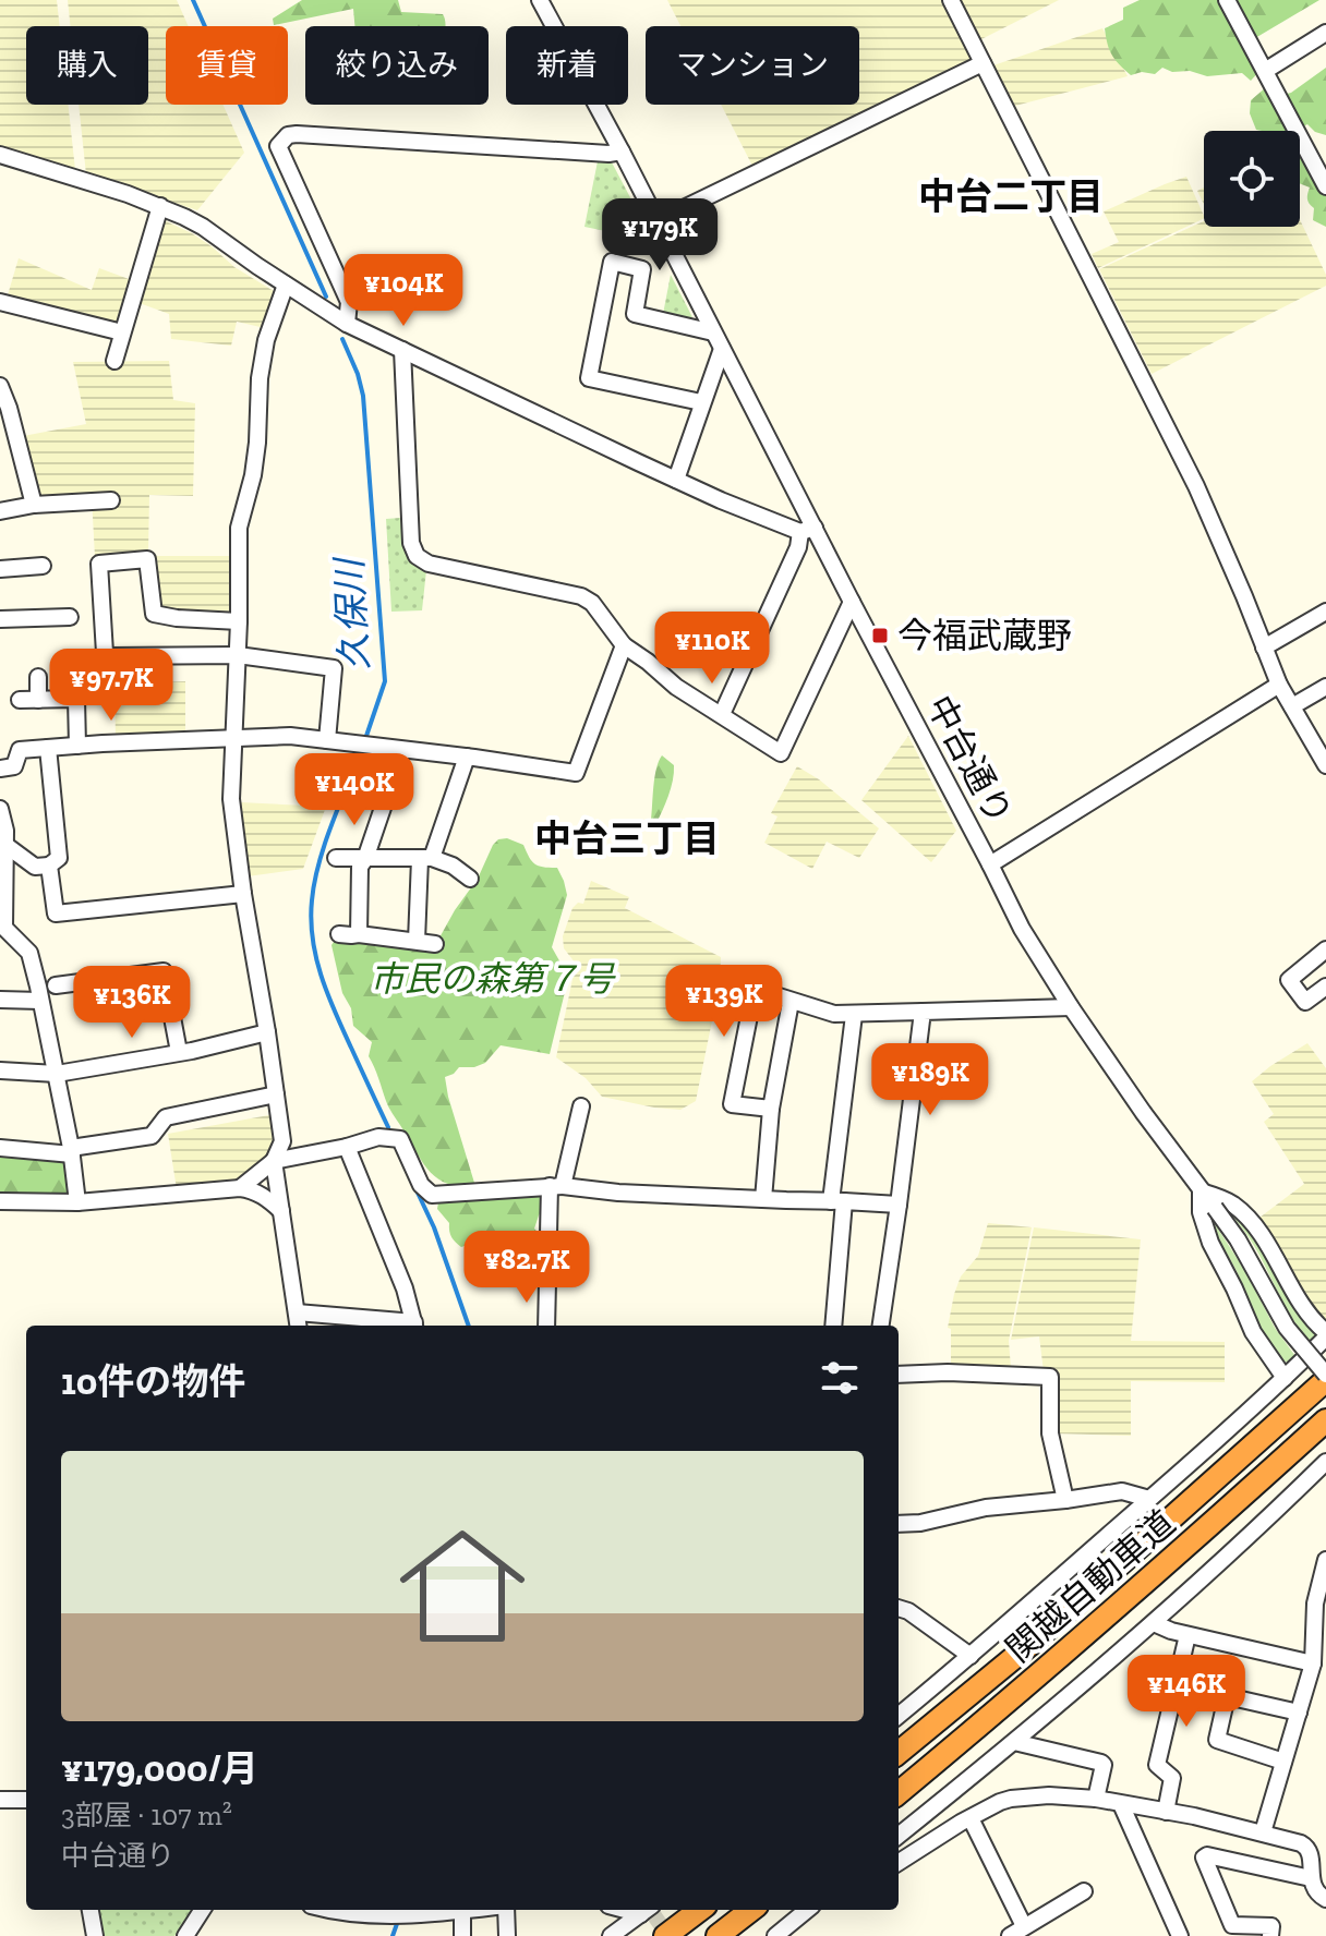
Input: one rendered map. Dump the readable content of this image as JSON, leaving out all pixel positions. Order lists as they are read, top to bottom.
{
  "streets": {
    "highway": ["関越自動車道"],
    "street": ["中台通り"]
  },
  "crossings": [
    ["中台通り", "関越自動車道"]
  ],
  "districts": ["中台二丁目", "中台三丁目"],
  "water": ["久保川"],
  "parks": ["市民の森第７号"],
  "places": {
    "transit": ["今福武蔵野"]
  },
  "page": {
    "chip": [
      "購入",
      "賃貸",
      "絞り込み",
      "新着",
      "マンション"
    ],
    "price": [
      "¥179K",
      "¥104K",
      "¥110K",
      "¥97.7K",
      "¥140K",
      "¥139K",
      "¥136K",
      "¥189K",
      "¥82.7K",
      "¥146K"
    ],
    "heading": "10件の物件",
    "list": [
      {
        "name": "¥179,000/月",
        "note": "3部屋 · 107 m² · 中台通り"
      }
    ]
  }
}
